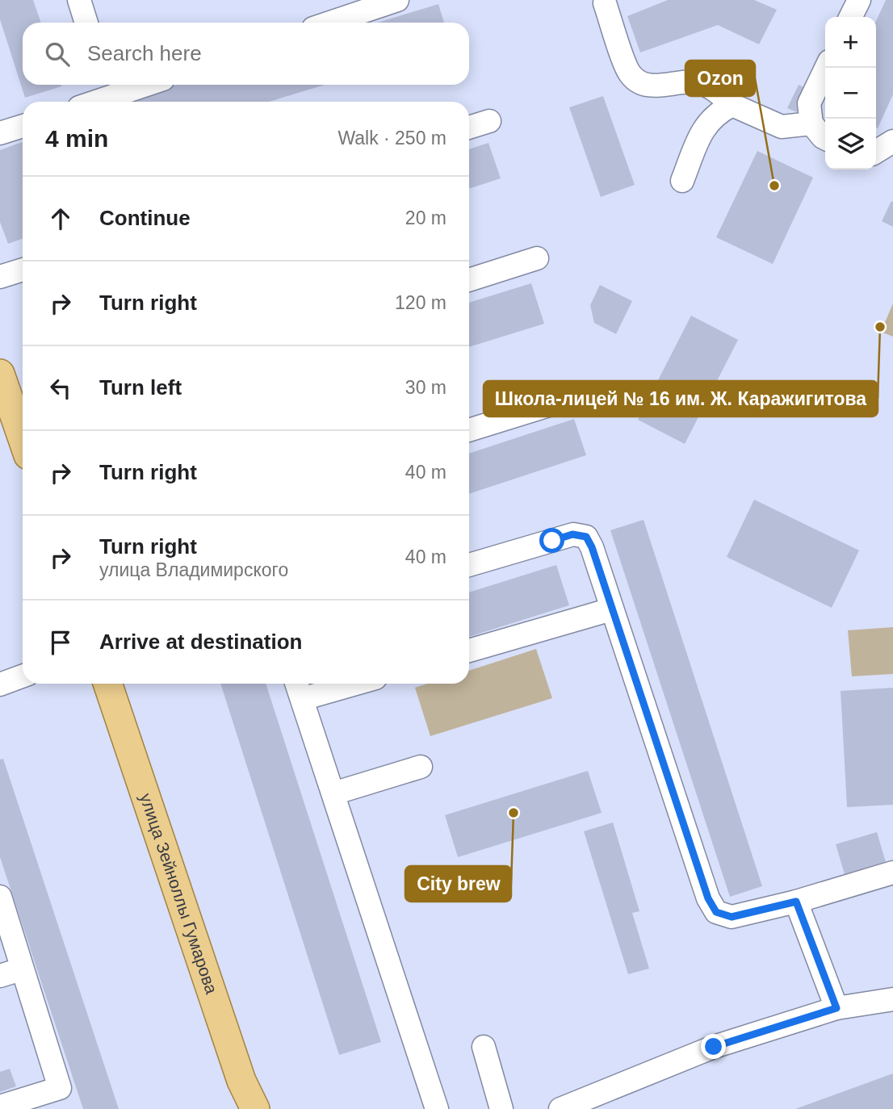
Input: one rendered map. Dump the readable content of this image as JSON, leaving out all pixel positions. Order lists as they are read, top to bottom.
{
  "streets": {
    "main road": ["улица Зейноллы Гумарова"]
  },
  "places": ["Ozon", "Школа-лицей № 16 им. Ж. Каражигитова", "City brew"],
  "page": {
    "map_buttons": ["+", "−"],
    "search": "Search here",
    "heading": ["4 min", "Walk · 250 m"],
    "list": [
      ["Continue", "20 m"],
      ["Turn right", "120 m"],
      ["Turn left", "30 m"],
      ["Turn right", "40 m"],
      ["Turn right", "улица Владимирского", "40 m"],
      "Arrive at destination"
    ]
  }
}
